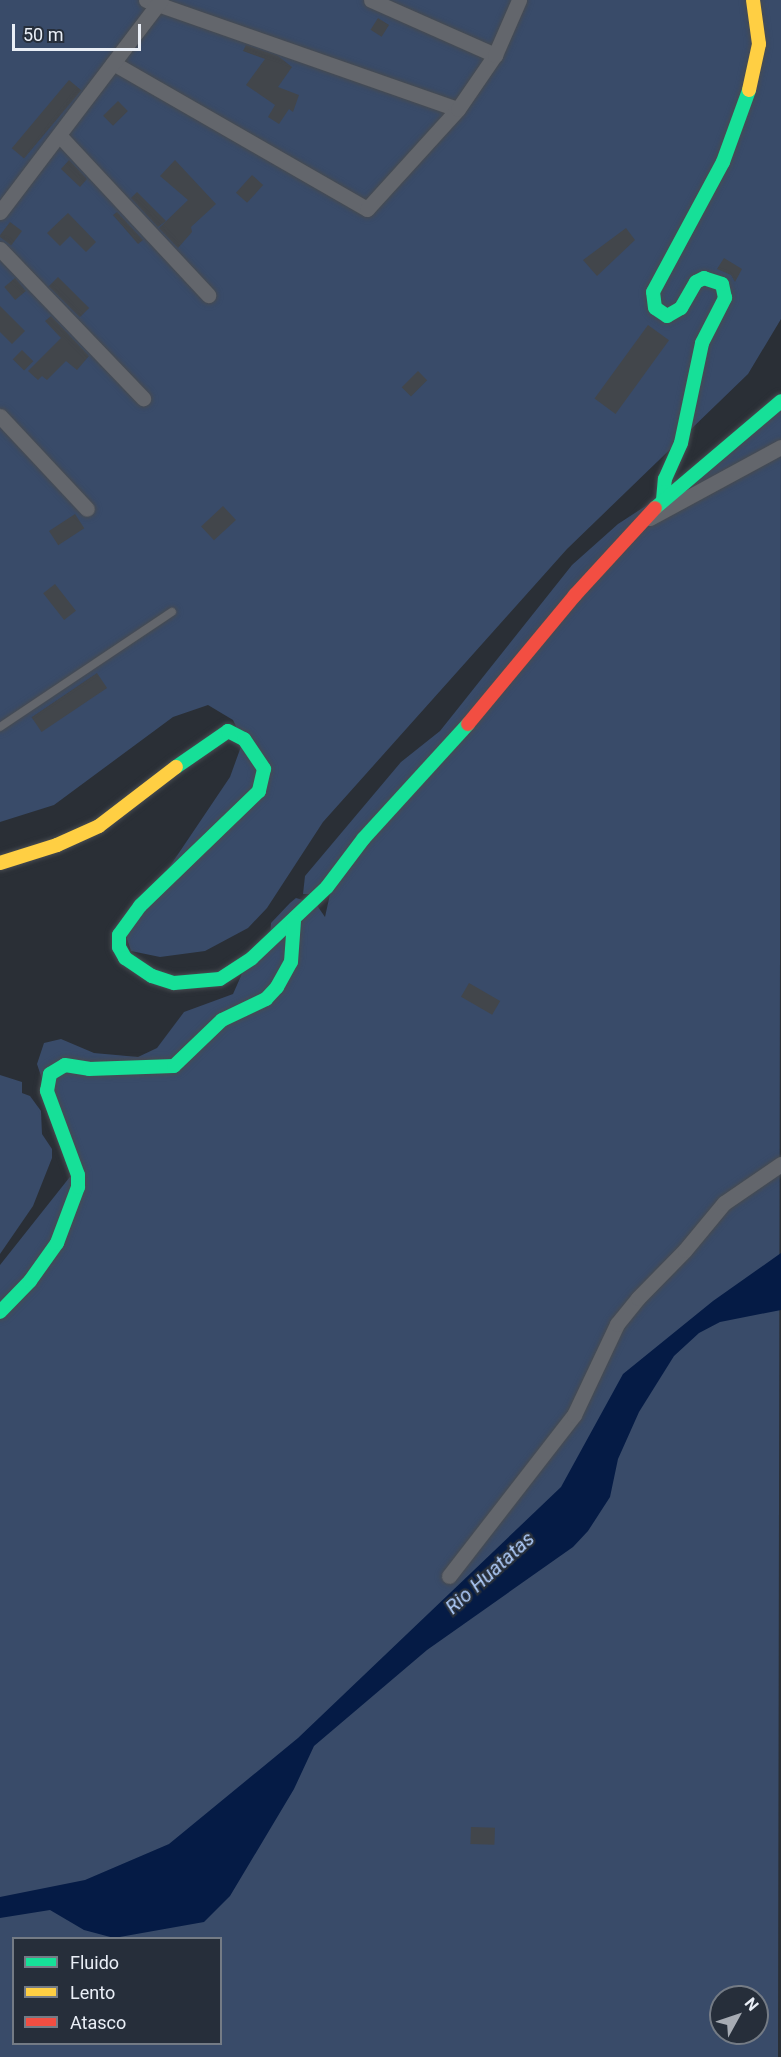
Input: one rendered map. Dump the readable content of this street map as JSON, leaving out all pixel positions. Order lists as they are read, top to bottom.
{
  "water": ["Rio Huatatas"],
  "legend": ["Fluido", "Lento", "Atasco"],
  "scale_bar": "50 m",
  "north": "top right"
}
